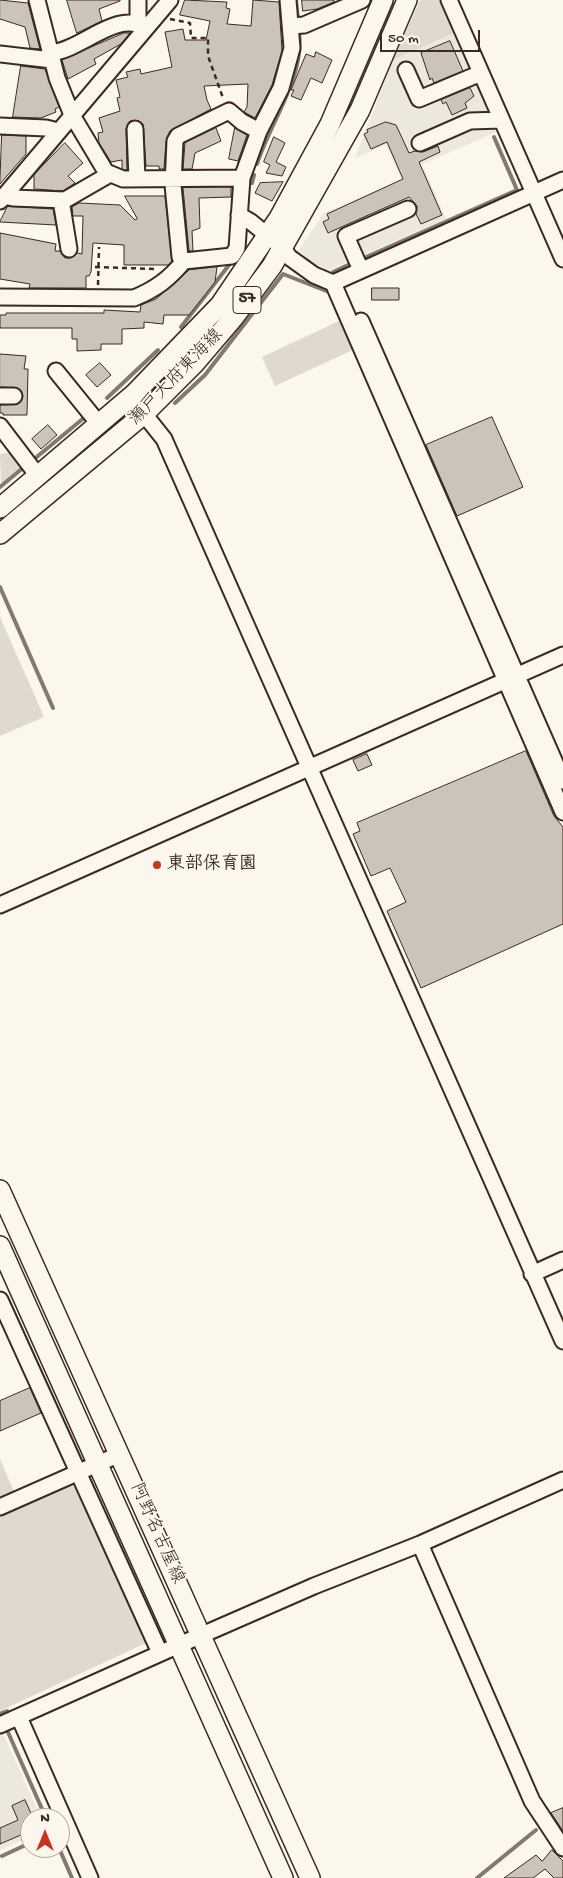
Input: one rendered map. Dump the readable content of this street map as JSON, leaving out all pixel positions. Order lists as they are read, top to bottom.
{
  "streets": {
    "main road": ["57", "瀬戸大府東海線", "阿野名古屋線"]
  },
  "places": ["東部保育園"],
  "scale_bar": "50 m",
  "north": "top"
}
